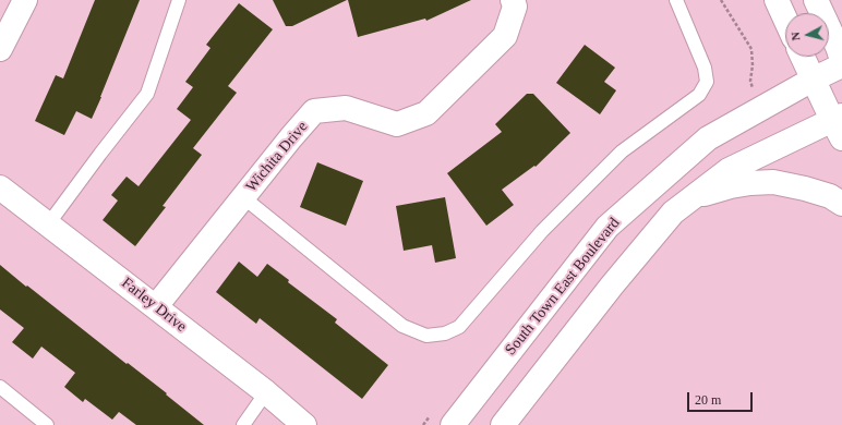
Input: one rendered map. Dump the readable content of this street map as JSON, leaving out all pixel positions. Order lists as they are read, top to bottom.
{
  "streets": {
    "main road": ["Wichita Drive", "South Town East Boulevard", "Farley Drive"]
  },
  "crossings": [
    ["Wichita Drive", "Farley Drive"]
  ],
  "scale_bar": "20 m",
  "north": "left"
}
